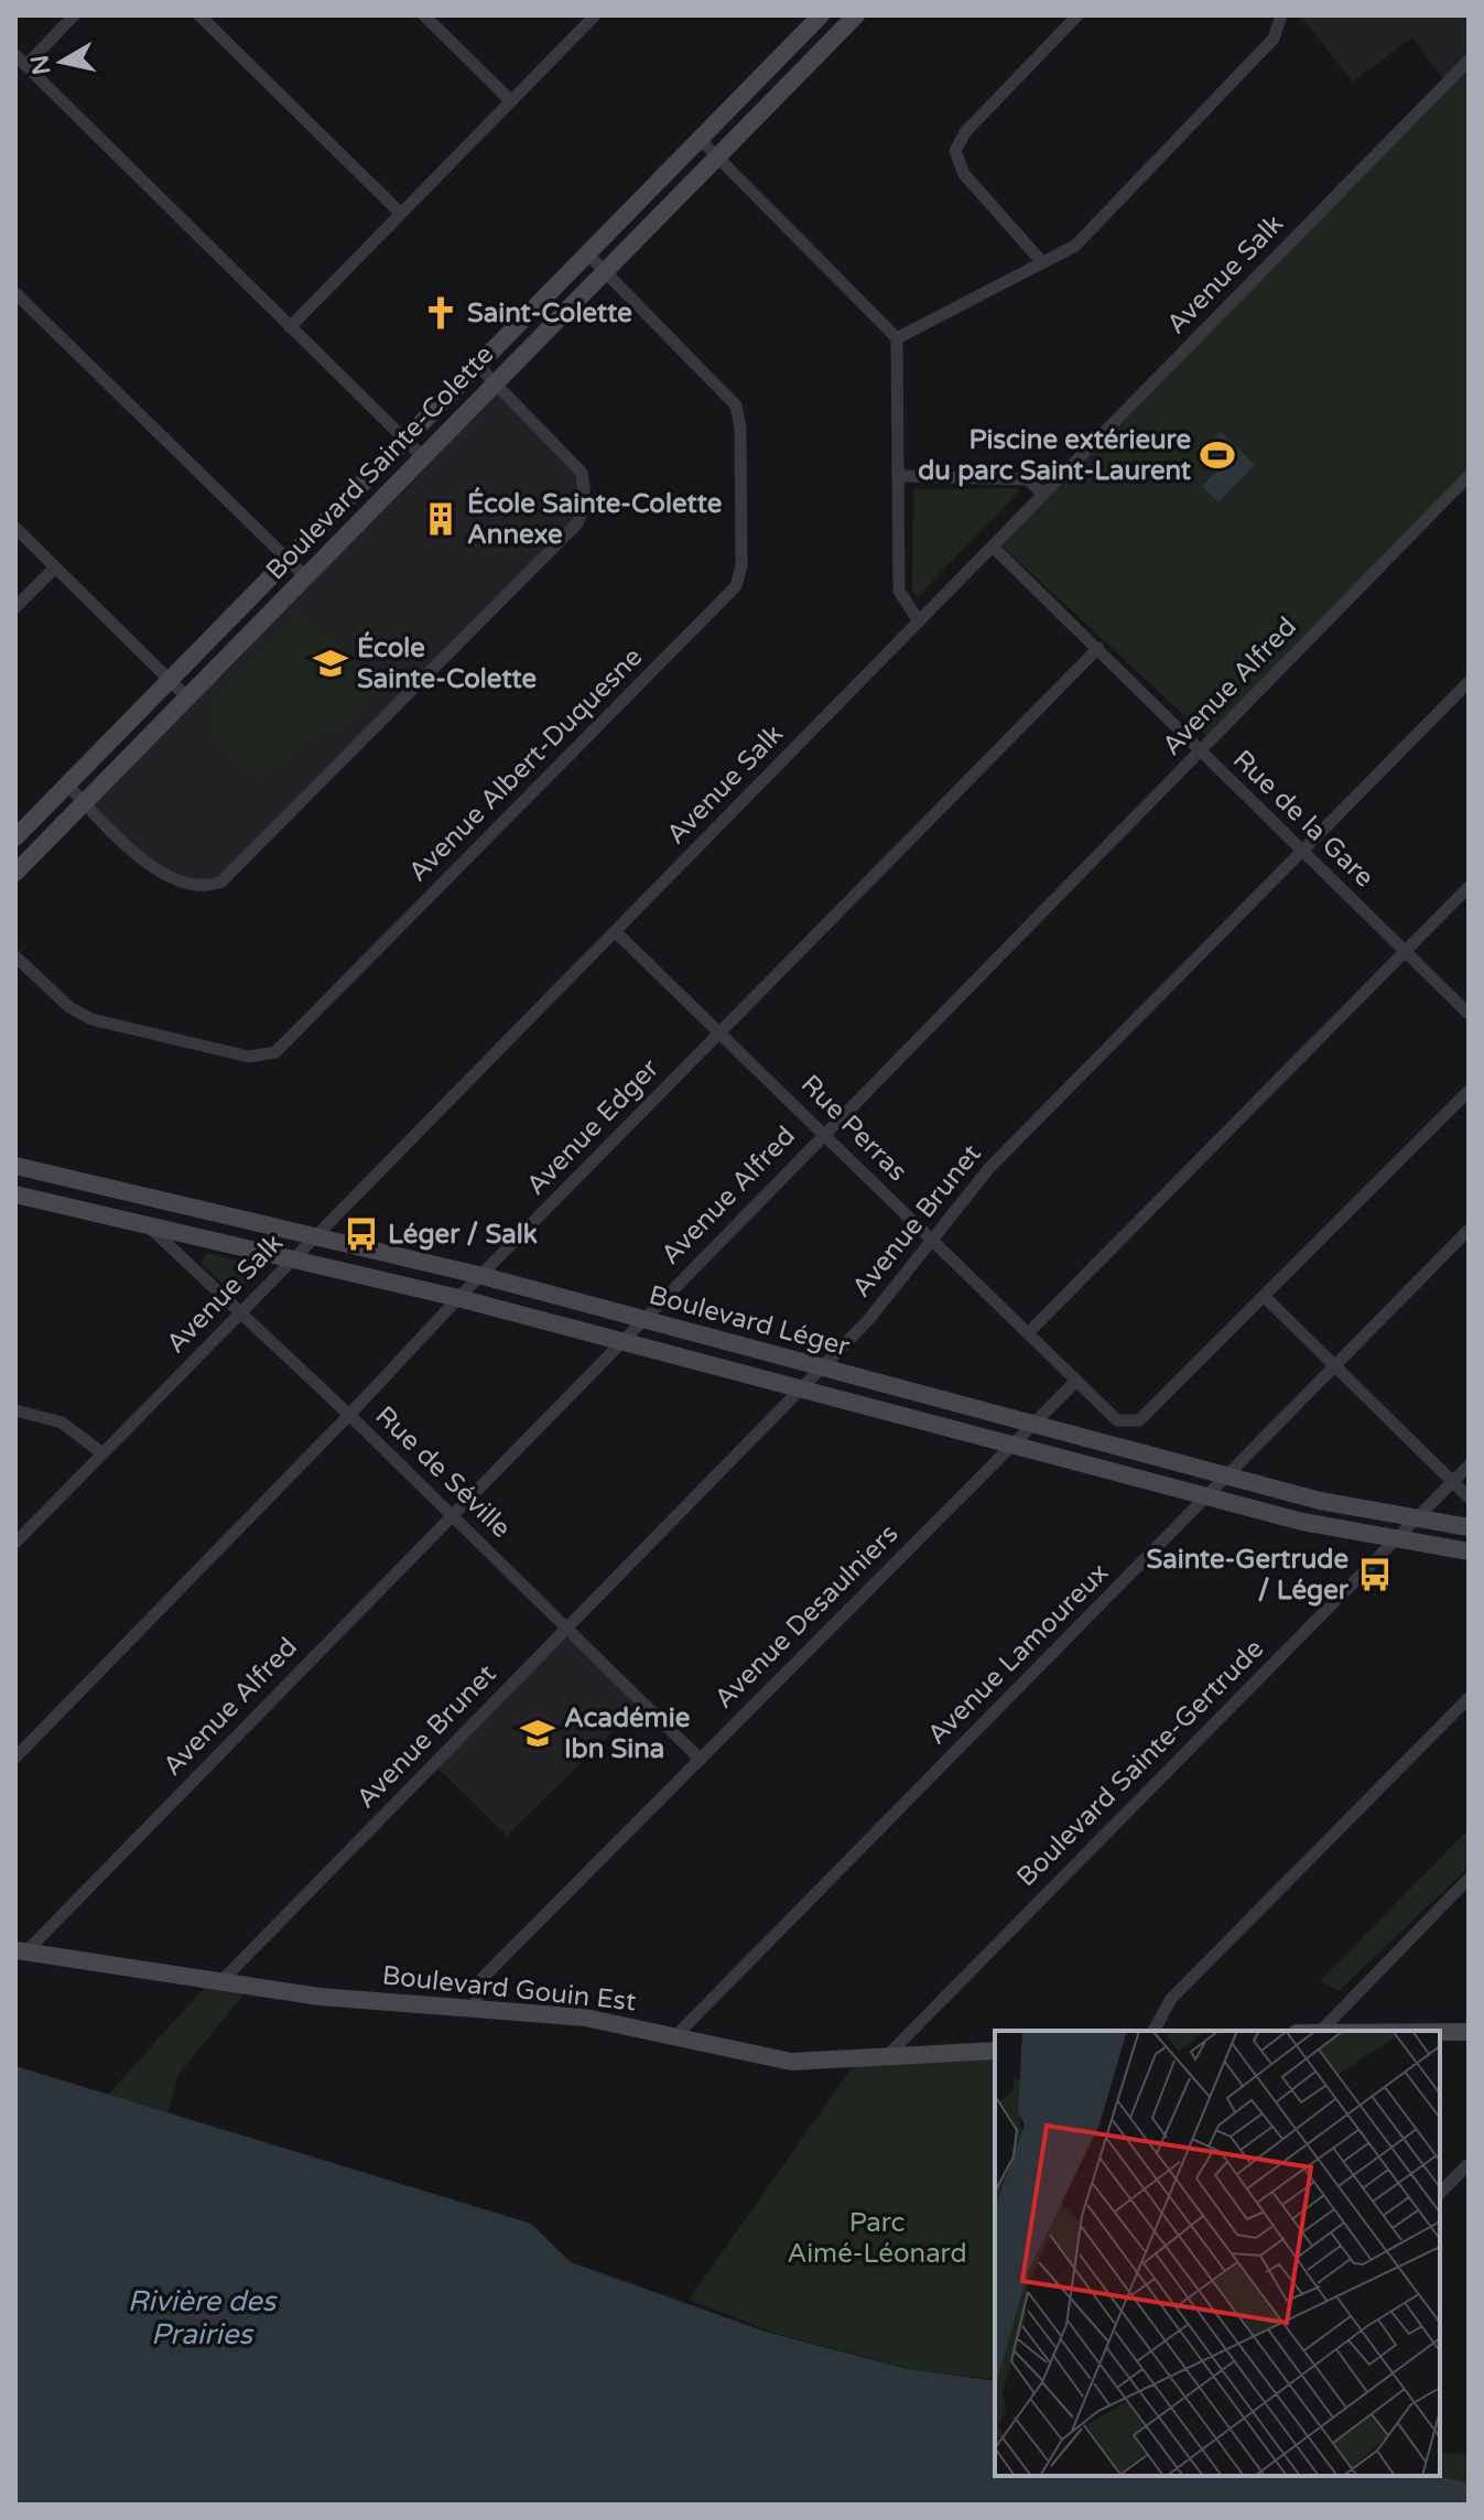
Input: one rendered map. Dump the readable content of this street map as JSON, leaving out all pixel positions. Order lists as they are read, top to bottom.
{
  "streets": {
    "street": [
      "Avenue Salk",
      "Boulevard Sainte-Colette",
      "Avenue Alfred",
      "Avenue Albert-Duquesne",
      "Rue de la Gare",
      "Avenue Edger",
      "Rue Perras",
      "Avenue Brunet",
      "Boulevard Léger",
      "Rue de Séville",
      "Avenue Desaulniers",
      "Avenue Lamoureux",
      "Boulevard Sainte-Gertrude",
      "Boulevard Gouin Est"
    ]
  },
  "crossings": [
    ["Avenue Salk", "Rue de la Gare"],
    ["Avenue Salk", "Rue Perras"],
    ["Avenue Salk", "Boulevard Léger"],
    ["Avenue Salk", "Rue de Séville"],
    ["Boulevard Sainte-Colette", "Avenue Albert-Duquesne"],
    ["Avenue Alfred", "Rue de la Gare"],
    ["Avenue Alfred", "Rue Perras"],
    ["Avenue Alfred", "Boulevard Léger"],
    ["Avenue Alfred", "Rue de Séville"],
    ["Avenue Alfred", "Boulevard Gouin Est"],
    ["Rue de la Gare", "Avenue Edger"],
    ["Rue de la Gare", "Avenue Brunet"],
    ["Avenue Edger", "Rue Perras"],
    ["Avenue Edger", "Boulevard Léger"],
    ["Avenue Edger", "Rue de Séville"],
    ["Rue Perras", "Avenue Brunet"],
    ["Rue Perras", "Avenue Desaulniers"],
    ["Avenue Brunet", "Boulevard Léger"],
    ["Avenue Brunet", "Rue de Séville"],
    ["Avenue Brunet", "Boulevard Gouin Est"],
    ["Boulevard Léger", "Rue de Séville"],
    ["Boulevard Léger", "Avenue Desaulniers"],
    ["Boulevard Léger", "Avenue Lamoureux"],
    ["Boulevard Léger", "Boulevard Sainte-Gertrude"],
    ["Rue de Séville", "Avenue Desaulniers"],
    ["Avenue Desaulniers", "Boulevard Gouin Est"],
    ["Avenue Lamoureux", "Boulevard Gouin Est"],
    ["Boulevard Sainte-Gertrude", "Boulevard Gouin Est"]
  ],
  "water": ["Rivière des Prairies"],
  "parks": ["Parc Aimé-Léonard"],
  "places": {
    "church": ["Saint-Colette"],
    "sports": ["Piscine extérieure du parc Saint-Laurent"],
    "building": ["École Sainte-Colette Annexe"],
    "school or university": ["École Sainte-Colette", "Académie Ibn Sina"],
    "bus stop": ["Léger / Salk", "Sainte-Gertrude / Léger"]
  },
  "north": "left"
}
